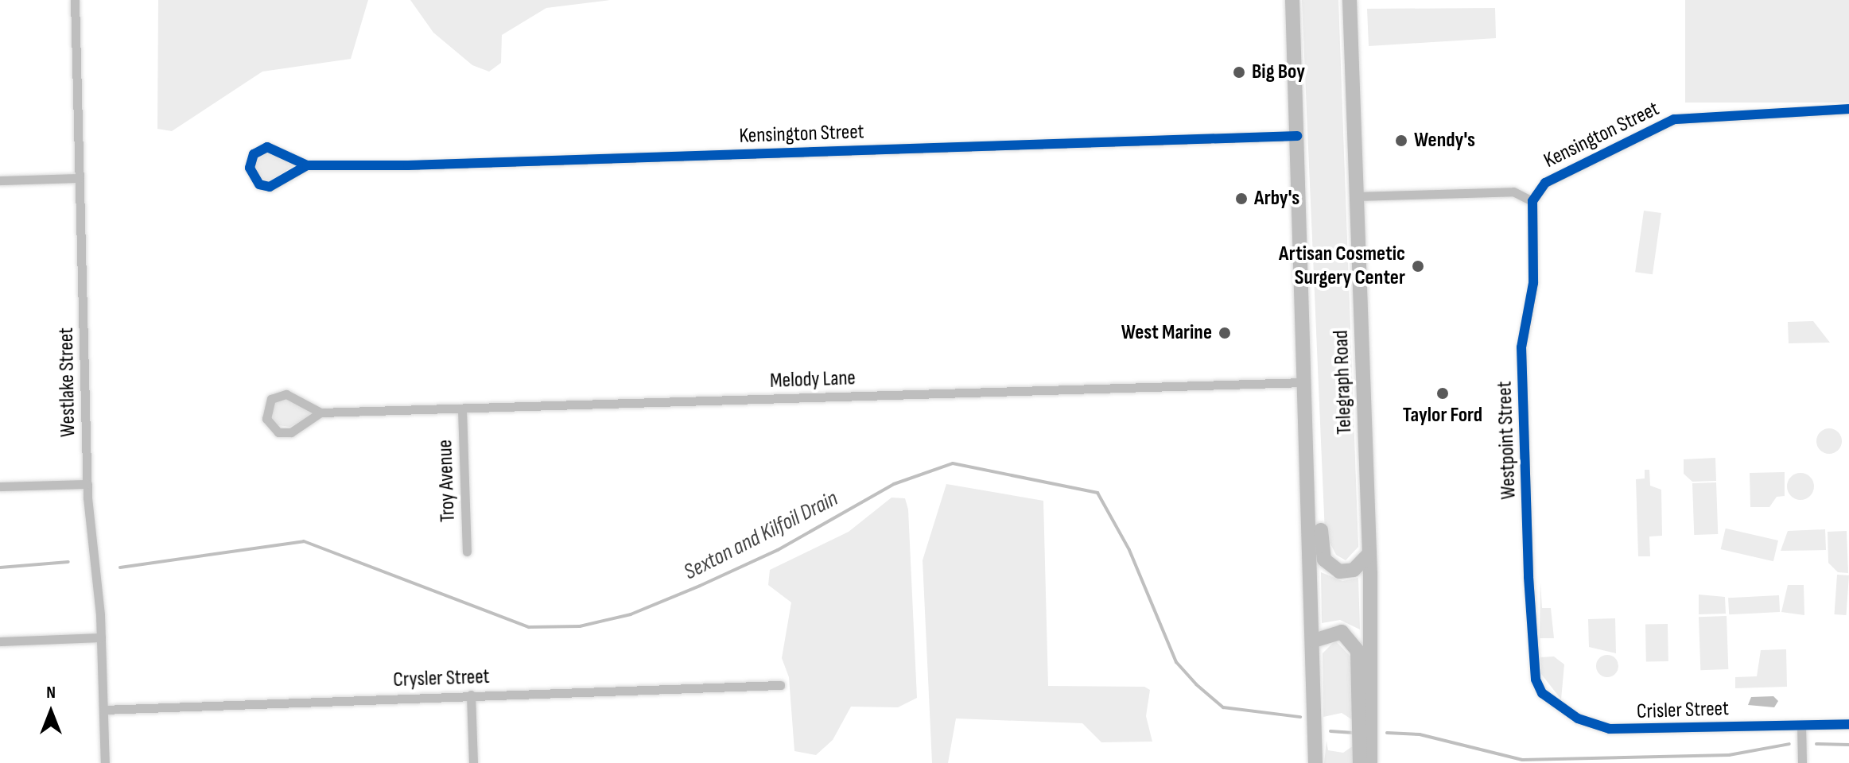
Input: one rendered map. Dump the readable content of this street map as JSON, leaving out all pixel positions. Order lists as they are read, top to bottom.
{
  "streets": {
    "main road": ["Telegraph Road"],
    "street": [
      "Kensington Street",
      "Melody Lane",
      "Westlake Street",
      "Westpoint Street",
      "Troy Avenue",
      "Crysler Street",
      "Crisler Street"
    ]
  },
  "crossings": [
    ["Kensington Street", "Telegraph Road"],
    ["Kensington Street", "Westpoint Street"],
    ["Melody Lane", "Telegraph Road"],
    ["Melody Lane", "Troy Avenue"],
    ["Westlake Street", "Crysler Street"],
    ["Westpoint Street", "Crisler Street"]
  ],
  "water": ["Sexton and Kilfoil Drain"],
  "places": [
    "Big Boy",
    "Wendy's",
    "Arby's",
    "Artisan Cosmetic Surgery Center",
    "West Marine",
    "Taylor Ford"
  ],
  "north": "top"
}
